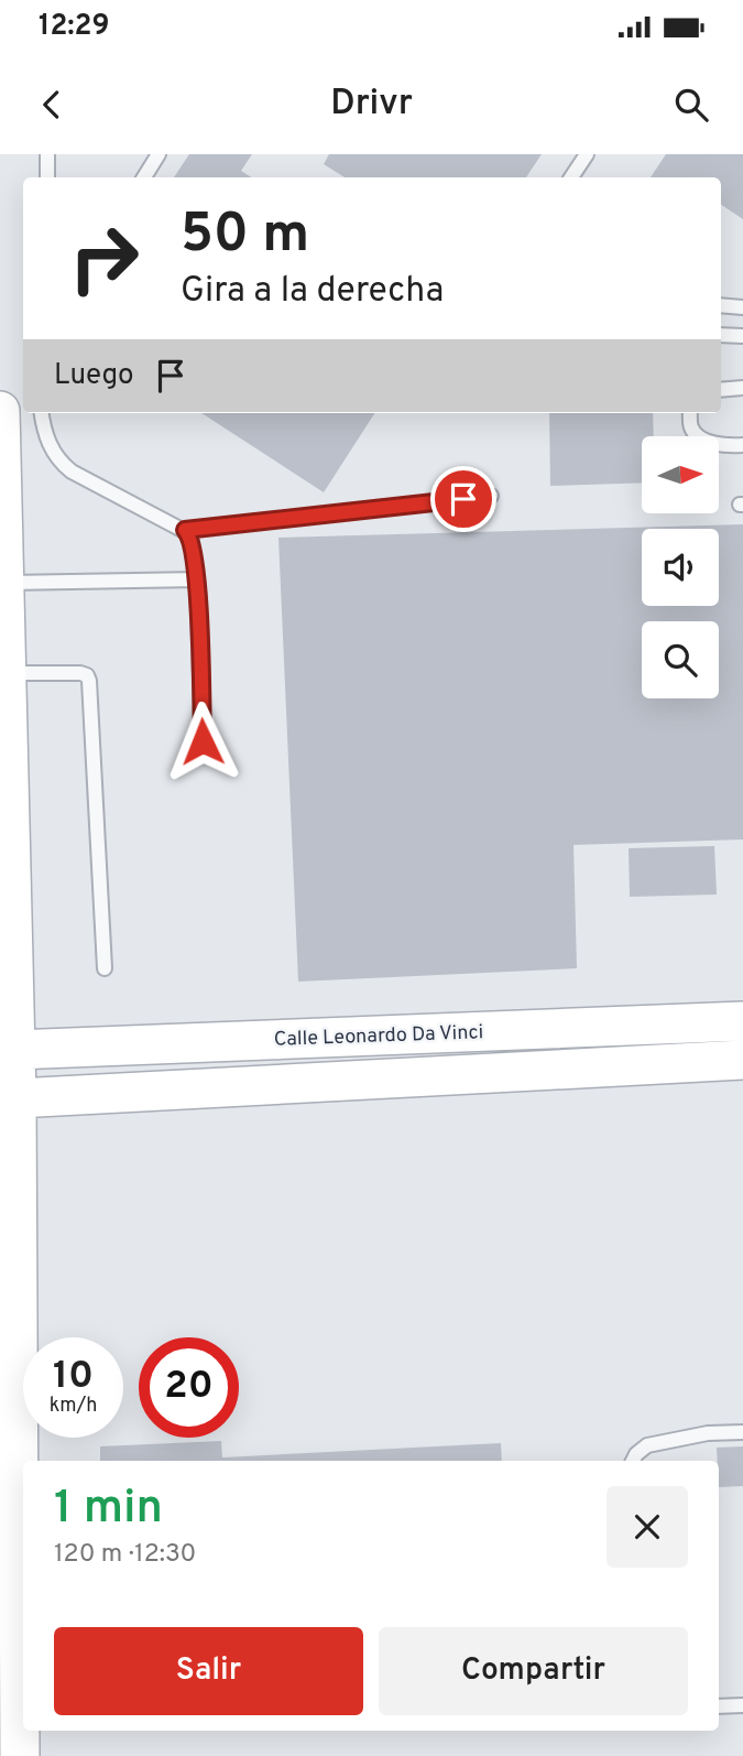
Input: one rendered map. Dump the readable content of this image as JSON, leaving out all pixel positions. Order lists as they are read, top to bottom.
{
  "streets": {
    "main road": ["Calle Leonardo Da Vinci"]
  },
  "north": "right",
  "page": {
    "status": "12:29",
    "header": "Drivr",
    "turn": ["50 m", "Gira a la derecha"],
    "then": "Luego",
    "speed": "10 km/h",
    "limit": "20",
    "heading": ["1 min", "120 m · 12:30"],
    "buttons": ["Salir", "Compartir"]
  }
}
